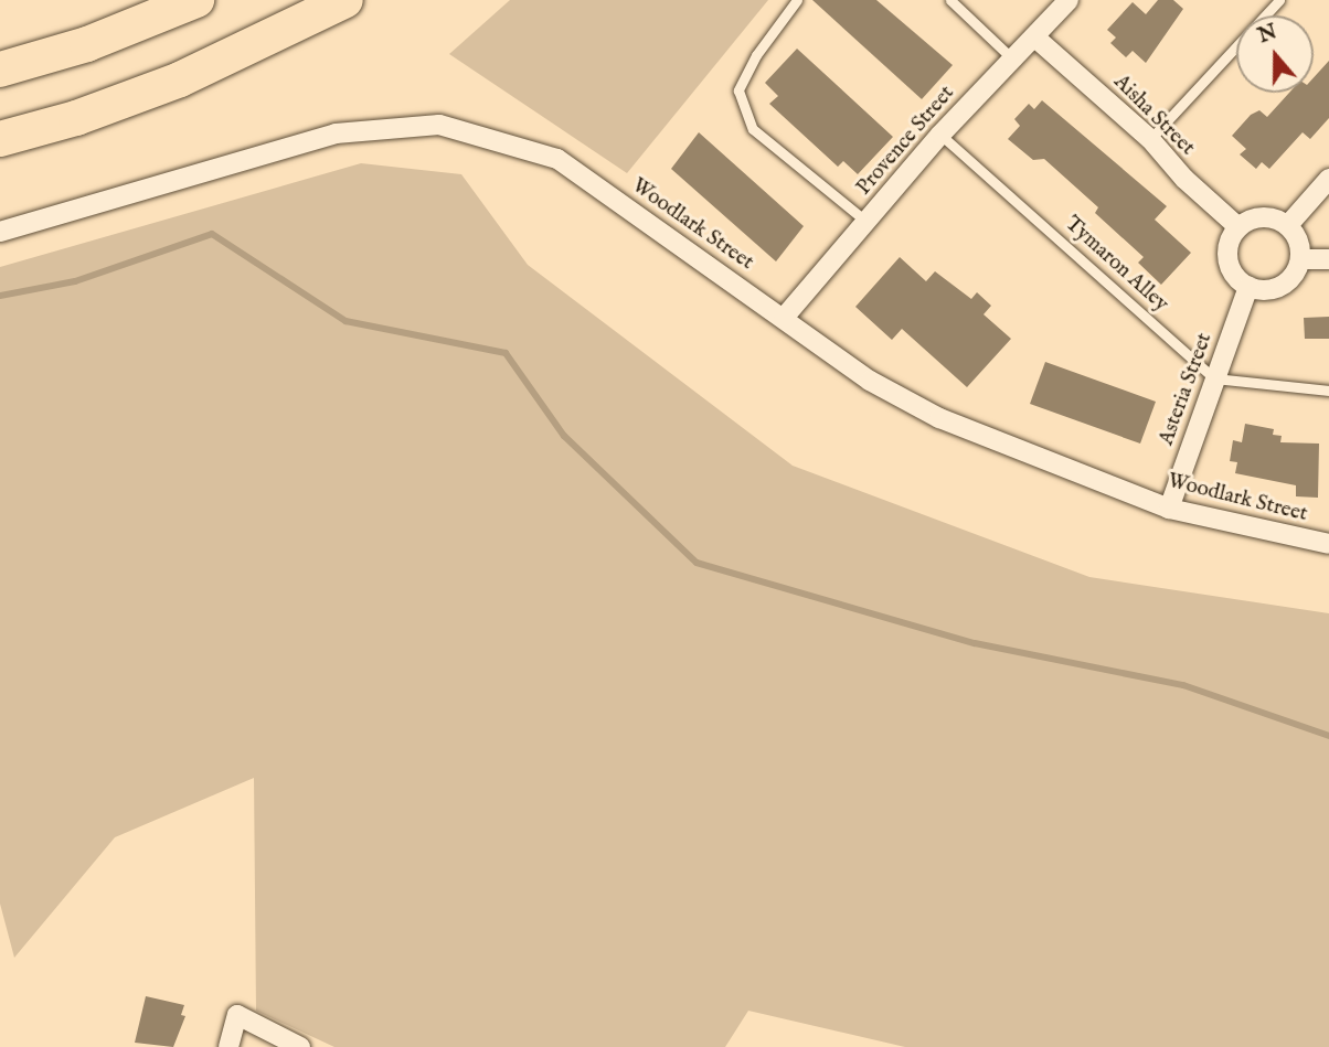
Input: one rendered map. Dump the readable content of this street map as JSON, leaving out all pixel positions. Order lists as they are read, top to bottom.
{
  "streets": {
    "street": [
      "Aisha Street",
      "Provence Street",
      "Woodlark Street",
      "Asteria Street"
    ],
    "lane": ["Tymaron Alley"]
  },
  "crossings": [
    ["Aisha Street", "Provence Street"],
    ["Aisha Street", "Asteria Street"],
    ["Provence Street", "Woodlark Street"],
    ["Provence Street", "Tymaron Alley"],
    ["Woodlark Street", "Asteria Street"],
    ["Tymaron Alley", "Asteria Street"]
  ],
  "north": "top"
}
